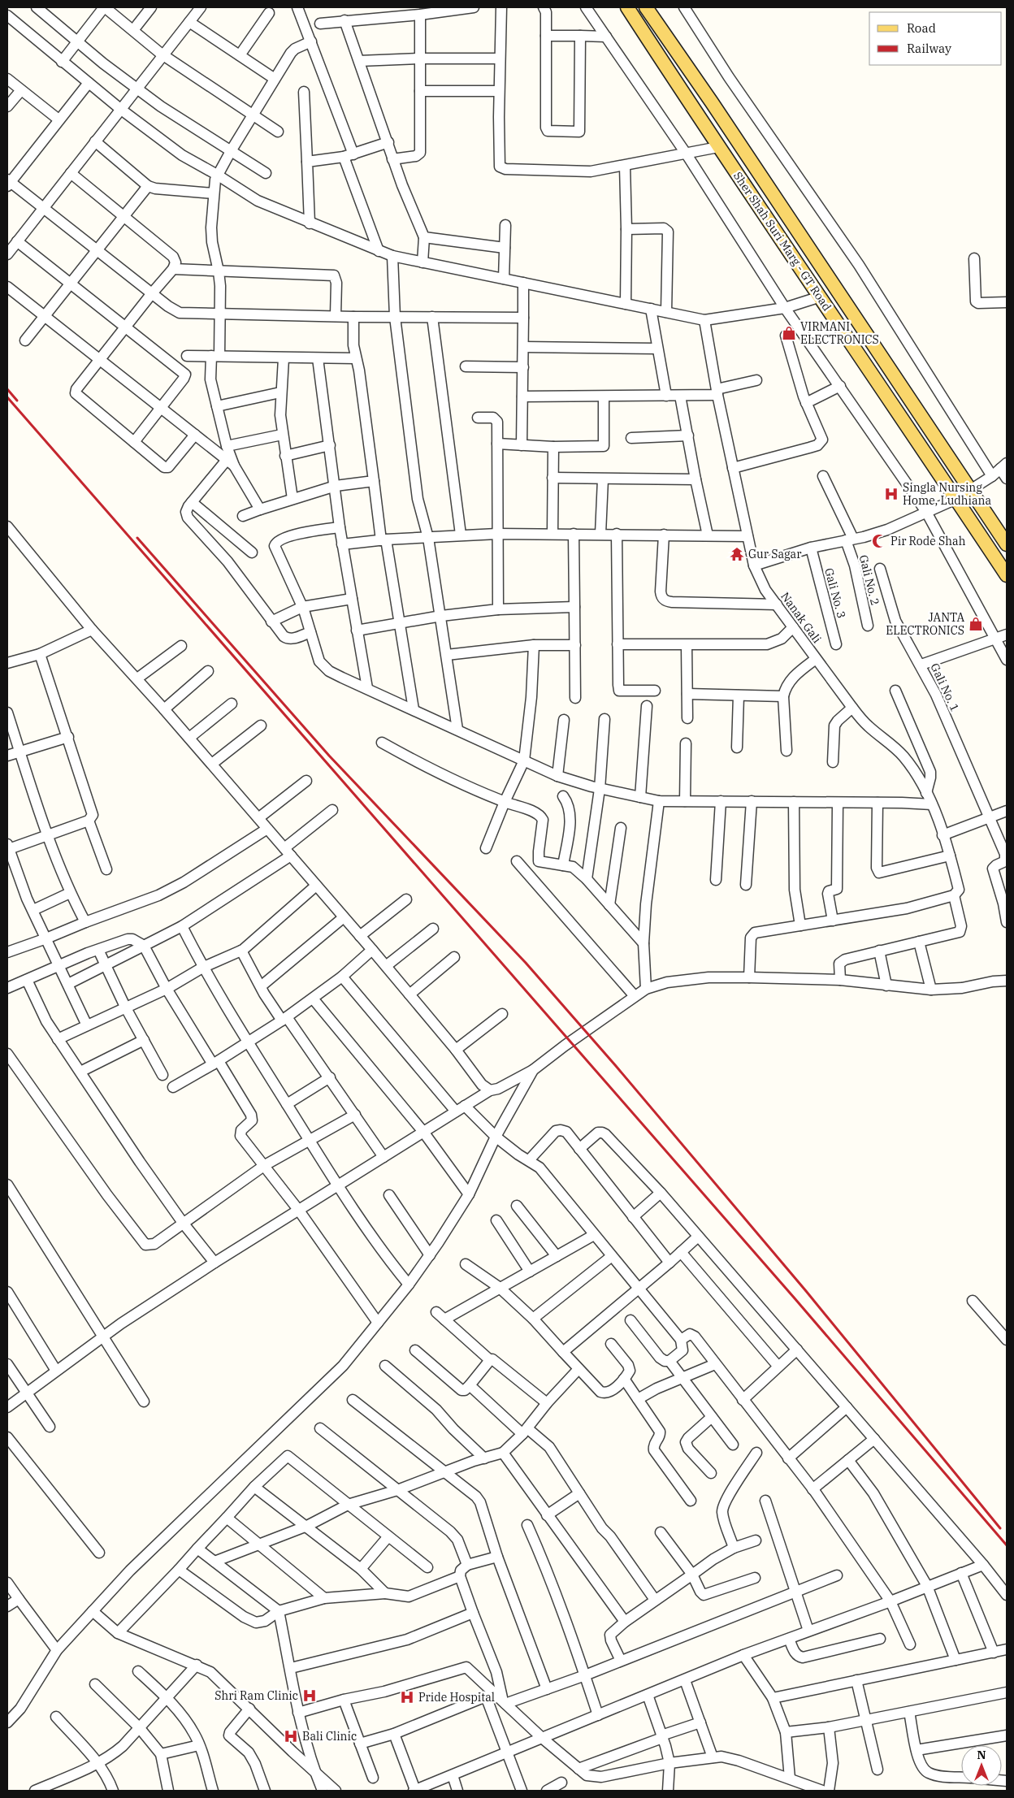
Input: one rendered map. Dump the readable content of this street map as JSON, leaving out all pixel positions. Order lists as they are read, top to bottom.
{
  "streets": {
    "main road": ["Sher Shah Suri Marg - GT Road"],
    "street": [
      "Gali No. 2",
      "Gali No. 3",
      "Nanak Gali",
      "Gali No. 1"
    ]
  },
  "places": {
    "shop": ["VIRMANI ELECTRONICS", "JANTA ELECTRONICS"],
    "hospital": [
      "Singla Nursing Home, Ludhiana",
      "Shri Ram Clinic",
      "Pride Hospital",
      "Bali Clinic"
    ],
    "mosque": ["Pir Rode Shah"],
    "temple": ["Gur Sagar"]
  },
  "legend": ["Road", "Railway"],
  "north": "top"
}
